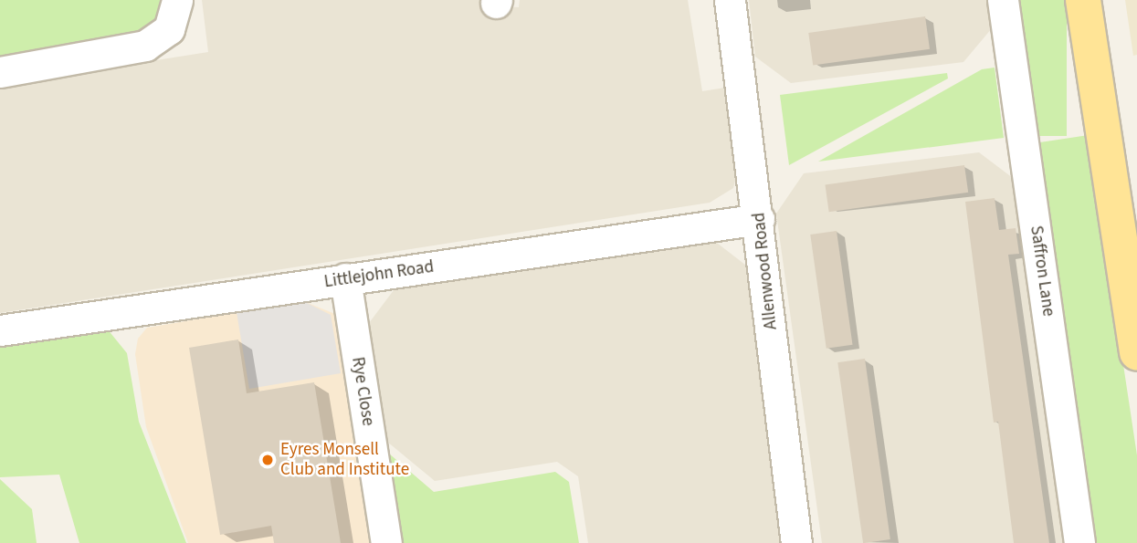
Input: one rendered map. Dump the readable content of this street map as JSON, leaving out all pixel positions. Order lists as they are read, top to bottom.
{
  "streets": {
    "street": [
      "Allenwood Road",
      "Saffron Lane",
      "Littlejohn Road",
      "Rye Close"
    ]
  },
  "crossings": [
    ["Allenwood Road", "Littlejohn Road"],
    ["Littlejohn Road", "Rye Close"]
  ],
  "places": ["Eyres Monsell Club and Institute"]
}
